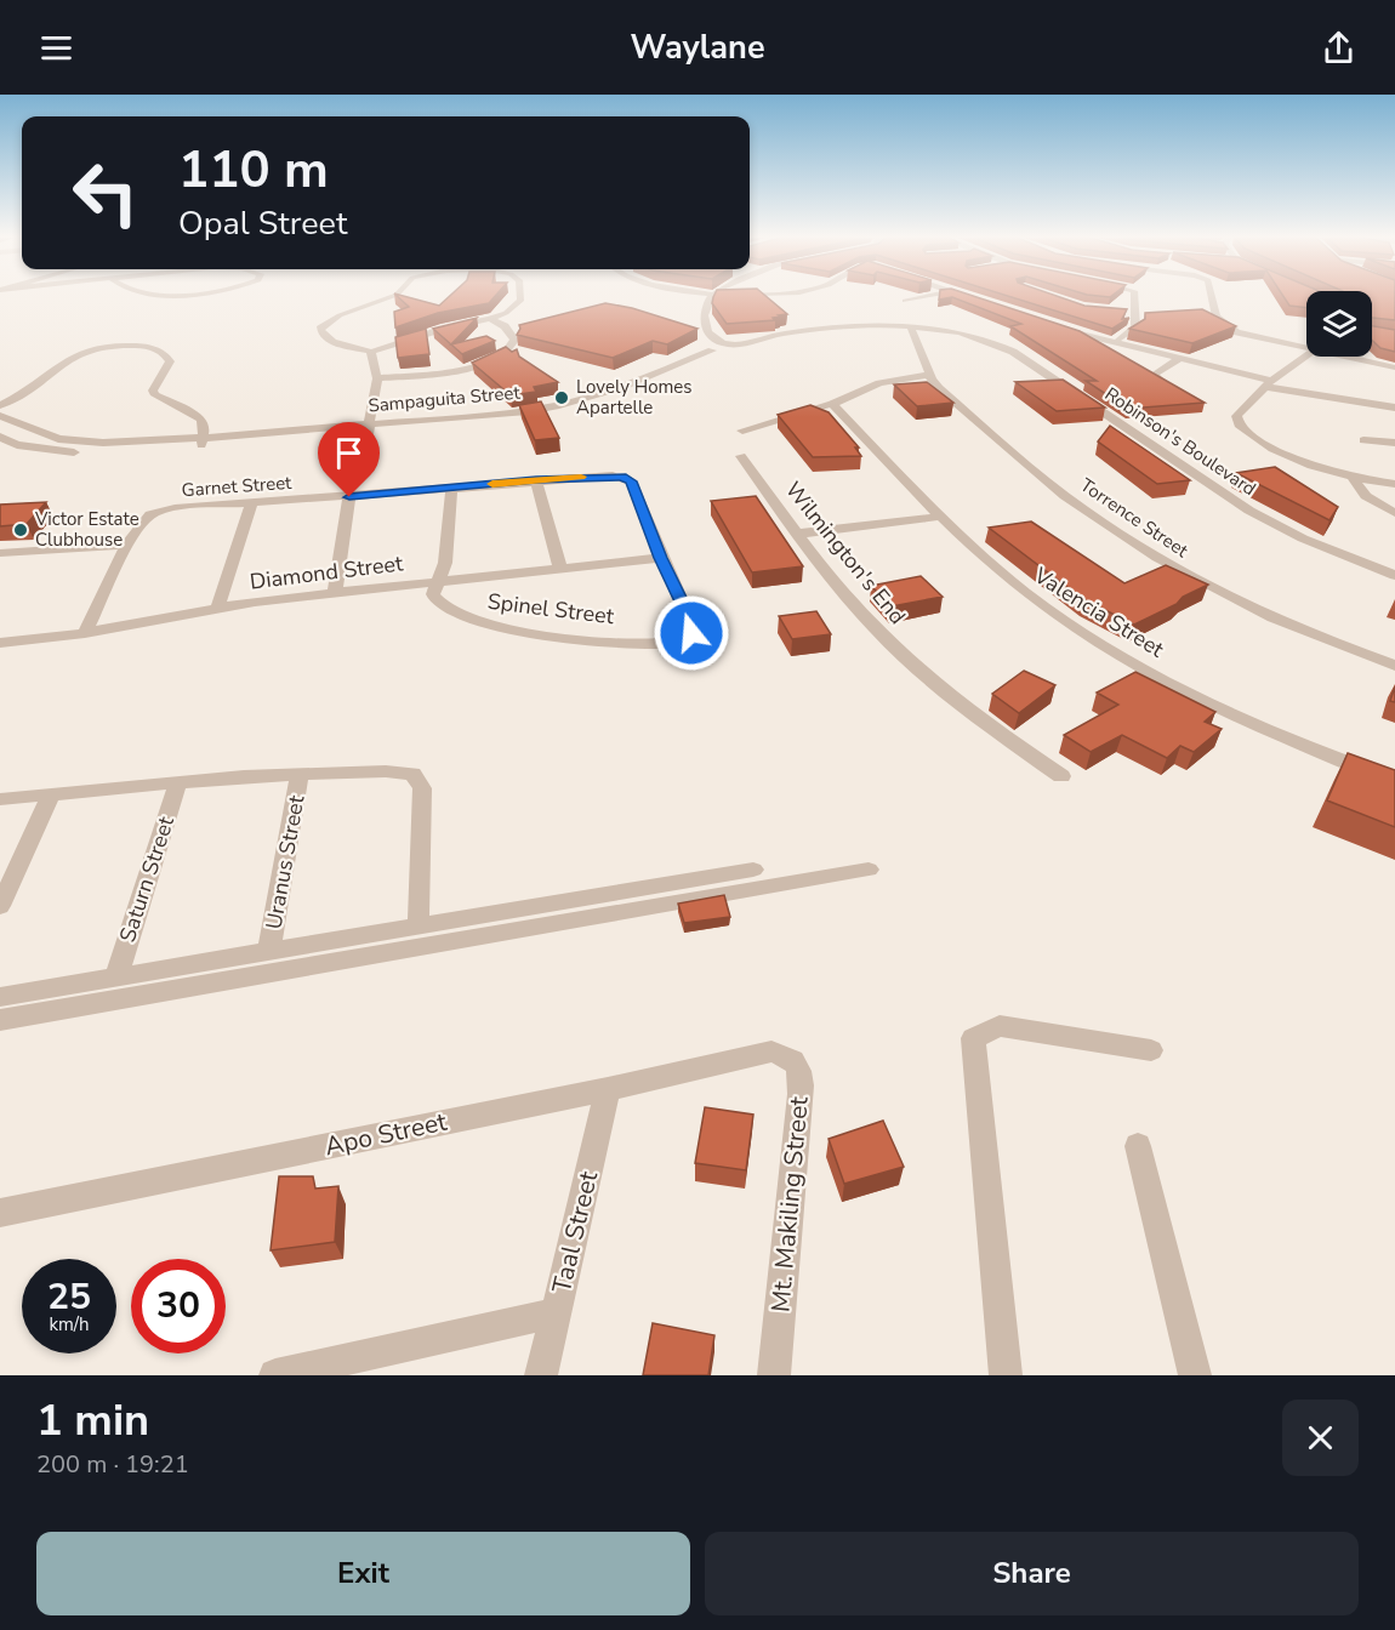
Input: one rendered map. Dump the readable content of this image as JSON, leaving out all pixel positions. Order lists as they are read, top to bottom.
{
  "streets": {
    "street": [
      "Sampaguita Street",
      "Robinson's Boulevard",
      "Garnet Street",
      "Torrence Street",
      "Wilmington's End",
      "Diamond Street",
      "Spinel Street",
      "Valencia Street",
      "Uranus Street",
      "Saturn Street",
      "Apo Street",
      "Mt. Makiling Street",
      "Taal Street"
    ]
  },
  "crossings": [
    ["Robinson's Boulevard", "Torrence Street"],
    ["Garnet Street", "Diamond Street"],
    ["Garnet Street", "Spinel Street"],
    ["Diamond Street", "Spinel Street"],
    ["Apo Street", "Mt. Makiling Street"],
    ["Apo Street", "Taal Street"]
  ],
  "places": ["Lovely Homes Apartelle", "Victor Estate Clubhouse"],
  "page": {
    "header": "Waylane",
    "turn": ["110 m", "Opal Street"],
    "speed": "25 km/h",
    "limit": "30",
    "heading": ["1 min", "200 m · 19:21"],
    "buttons": ["Exit", "Share"]
  }
}
